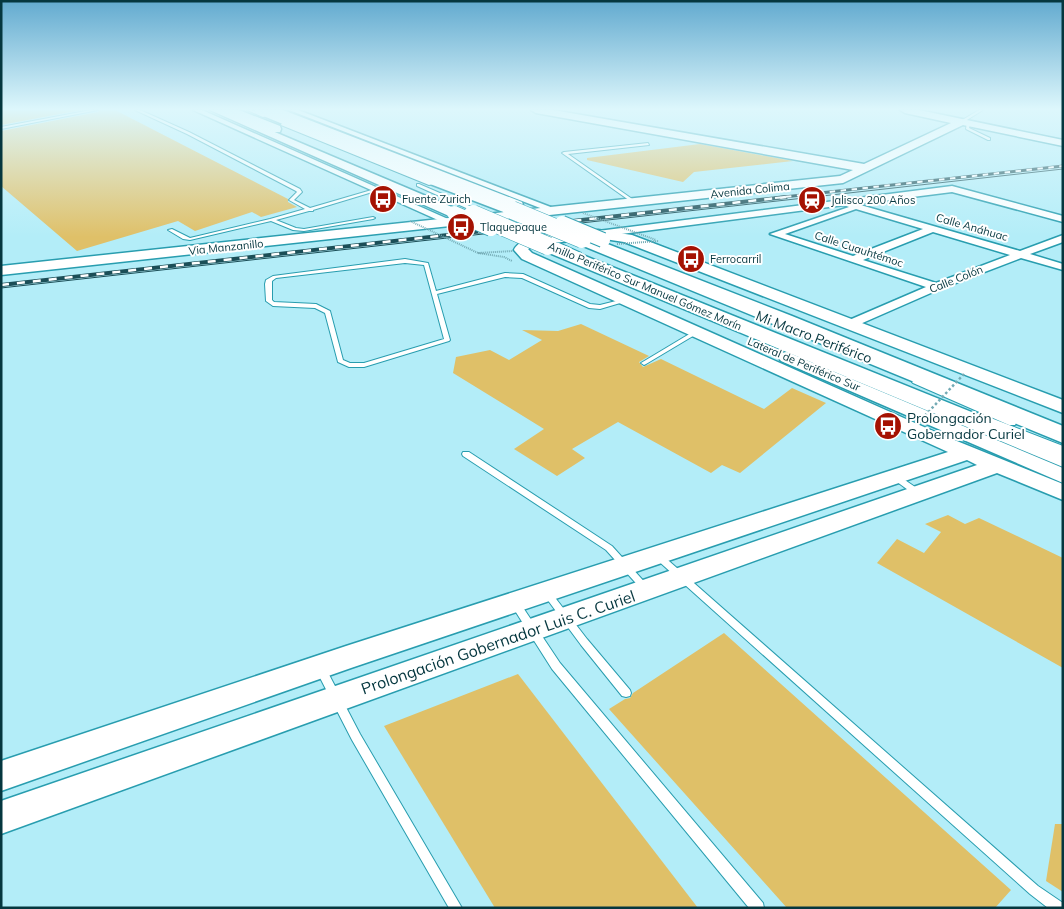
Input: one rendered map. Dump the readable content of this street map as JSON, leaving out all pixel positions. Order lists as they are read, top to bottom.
{
  "streets": {
    "highway": ["Anillo Periférico Sur Manuel Gómez Morín"],
    "street": [
      "Avenida Colima",
      "Calle Anáhuac",
      "Via Manzanillo",
      "Calle Cuauhtémoc",
      "Calle Colón",
      "Lateral de Periférico Sur",
      "Prolongación Gobernador Luis C. Curiel"
    ],
    "lane": ["Mi Macro Periférico"]
  },
  "crossings": [
    ["Avenida Colima", "Via Manzanillo"],
    ["Calle Anáhuac", "Calle Cuauhtémoc"],
    ["Calle Anáhuac", "Calle Colón"],
    ["Via Manzanillo", "Lateral de Periférico Sur"],
    ["Calle Cuauhtémoc", "Calle Colón"],
    ["Anillo Periférico Sur Manuel Gómez Morín", "Mi Macro Periférico"],
    ["Anillo Periférico Sur Manuel Gómez Morín", "Lateral de Periférico Sur"],
    ["Mi Macro Periférico", "Lateral de Periférico Sur"]
  ],
  "places": {
    "bus stop": [
      "Fuente Zurich",
      "Tlaquepaque",
      "Ferrocarril",
      "Prolongación Gobernador Curiel"
    ],
    "station": ["Jalisco 200 Años"]
  }
}
